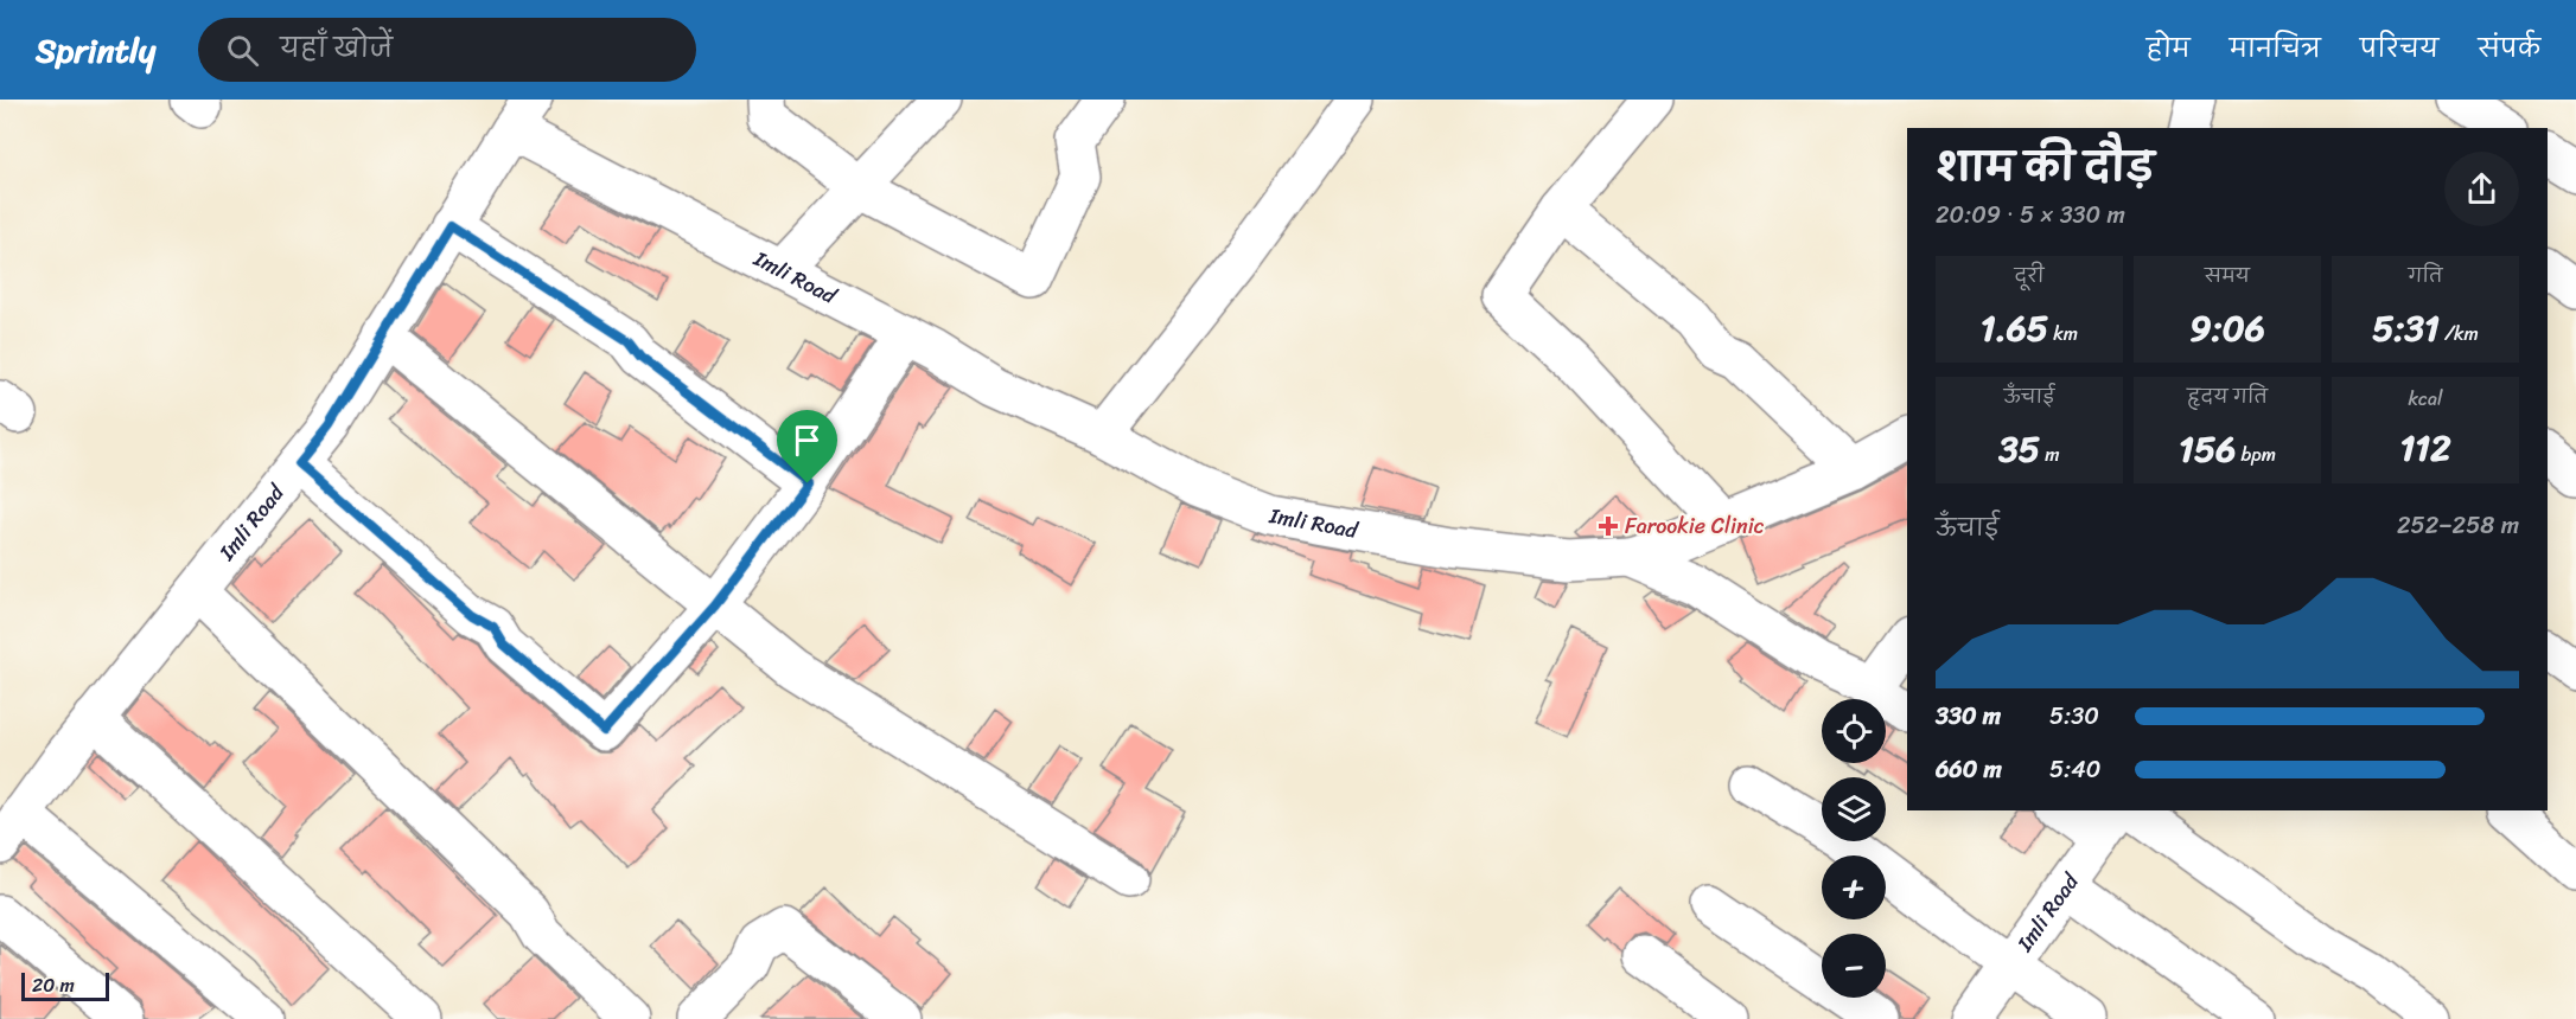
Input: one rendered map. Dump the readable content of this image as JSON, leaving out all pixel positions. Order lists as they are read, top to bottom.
{
  "streets": {
    "street": ["Imli Road"]
  },
  "places": {
    "health": ["Farookie Clinic"]
  },
  "scale_bar": "20 m",
  "page": {
    "header": "Sprintly",
    "search": "यहाँ खोजें",
    "nav": [
      "होम",
      "मानचित्र",
      "परिचय",
      "संपर्क"
    ],
    "heading": ["शाम की दौड़", "20:09 · 5 × 330 m"],
    "stats": [
      ["दूरी", "1.65 km"],
      ["समय", "9:06"],
      ["गति", "5:31 /km"],
      ["ऊँचाई", "35 m"],
      ["हृदय गति", "156 bpm"],
      ["kcal", "112"]
    ],
    "chart": ["ऊँचाई", "252–258 m"],
    "list": [
      {
        "name": "330 m",
        "note": "5:30"
      },
      {
        "name": "660 m",
        "note": "5:40"
      }
    ],
    "map_buttons": ["+", "−"],
    "scale": "20 m"
  }
}
